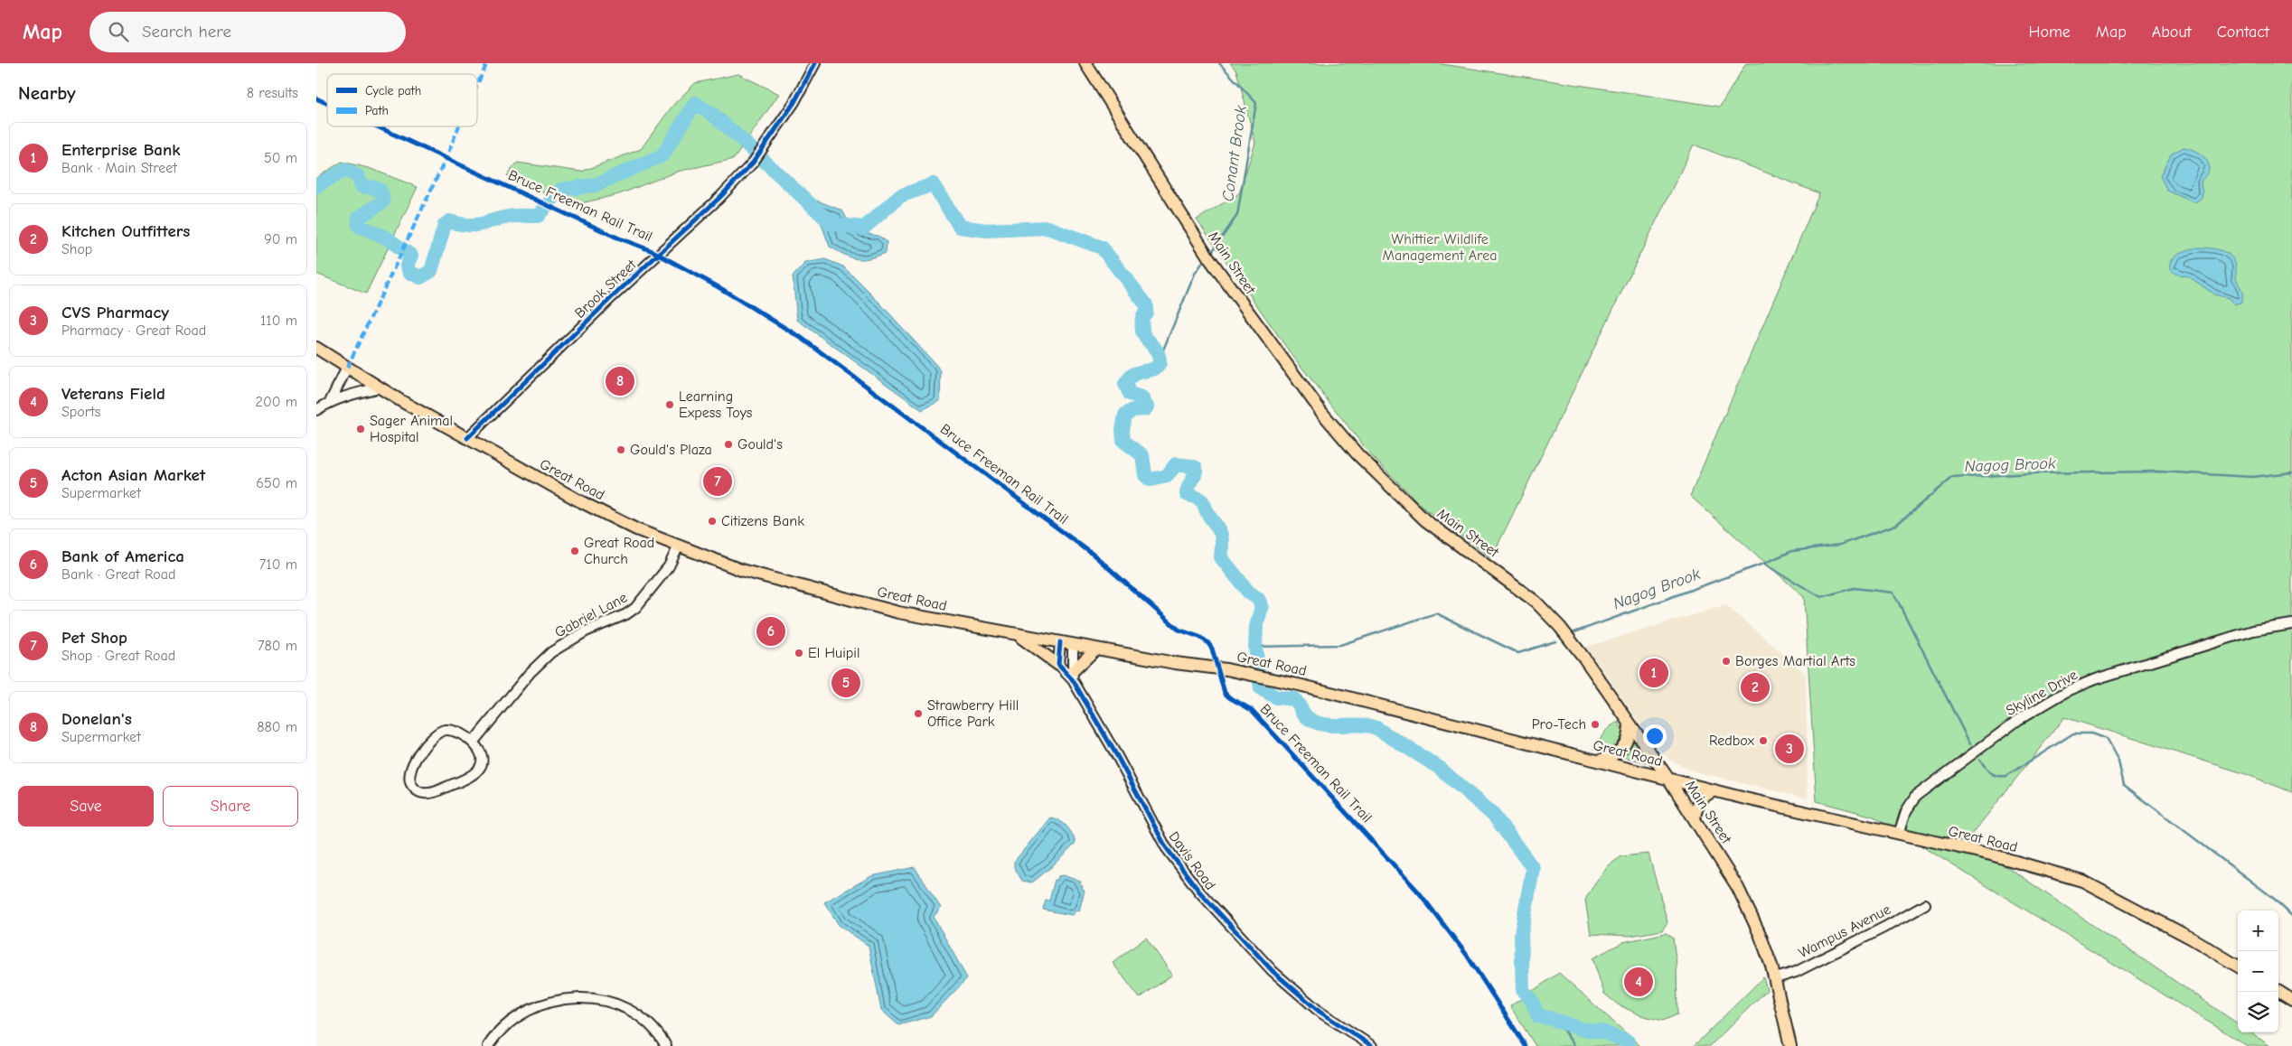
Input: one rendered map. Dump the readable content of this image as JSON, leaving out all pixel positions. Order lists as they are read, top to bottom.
{
  "streets": {
    "main road": ["Main Street", "Great Road"],
    "street": [
      "Brook Street",
      "Gabriel Lane",
      "Skyline Drive",
      "Davis Road",
      "Wampus Avenue"
    ],
    "cycle path": ["Bruce Freeman Rail Trail"]
  },
  "crossings": [
    ["Main Street", "Great Road"],
    ["Main Street", "Wampus Avenue"],
    ["Brook Street", "Great Road"],
    ["Great Road", "Gabriel Lane"],
    ["Great Road", "Skyline Drive"],
    ["Great Road", "Davis Road"]
  ],
  "water": ["Conant Brook", "Nagog Brook"],
  "parks": ["Whittier Wildlife Management Area"],
  "places": [
    "Learning Expess Toys",
    "Sager Animal Hospital",
    "Gould's",
    "Gould's Plaza",
    "Citizens Bank",
    "Great Road Church",
    "El Huipil",
    "Borges Martial Arts",
    "Strawberry Hill Office Park",
    "Pro-Tech",
    "Redbox"
  ],
  "legend": ["Cycle path", "Path"],
  "page": {
    "header": "Map",
    "search": "Search here",
    "nav": [
      "Home",
      "Map",
      "About",
      "Contact"
    ],
    "heading": ["Nearby", "8 results"],
    "list": [
      {
        "mark": "1",
        "name": "Enterprise Bank",
        "note": "Bank · Main Street",
        "value": "50 m"
      },
      {
        "mark": "2",
        "name": "Kitchen Outfitters",
        "note": "Shop",
        "value": "90 m"
      },
      {
        "mark": "3",
        "name": "CVS Pharmacy",
        "note": "Pharmacy · Great Road",
        "value": "110 m"
      },
      {
        "mark": "4",
        "name": "Veterans Field",
        "note": "Sports",
        "value": "200 m"
      },
      {
        "mark": "5",
        "name": "Acton Asian Market",
        "note": "Supermarket",
        "value": "650 m"
      },
      {
        "mark": "6",
        "name": "Bank of America",
        "note": "Bank · Great Road",
        "value": "710 m"
      },
      {
        "mark": "7",
        "name": "Pet Shop",
        "note": "Shop · Great Road",
        "value": "780 m"
      },
      {
        "mark": "8",
        "name": "Donelan's",
        "note": "Supermarket",
        "value": "880 m"
      }
    ],
    "pins": [
      "8",
      "7",
      "6",
      "1",
      "5",
      "2",
      "3",
      "4"
    ],
    "buttons": ["Save", "Share"],
    "map_buttons": ["+", "−"]
  }
}
